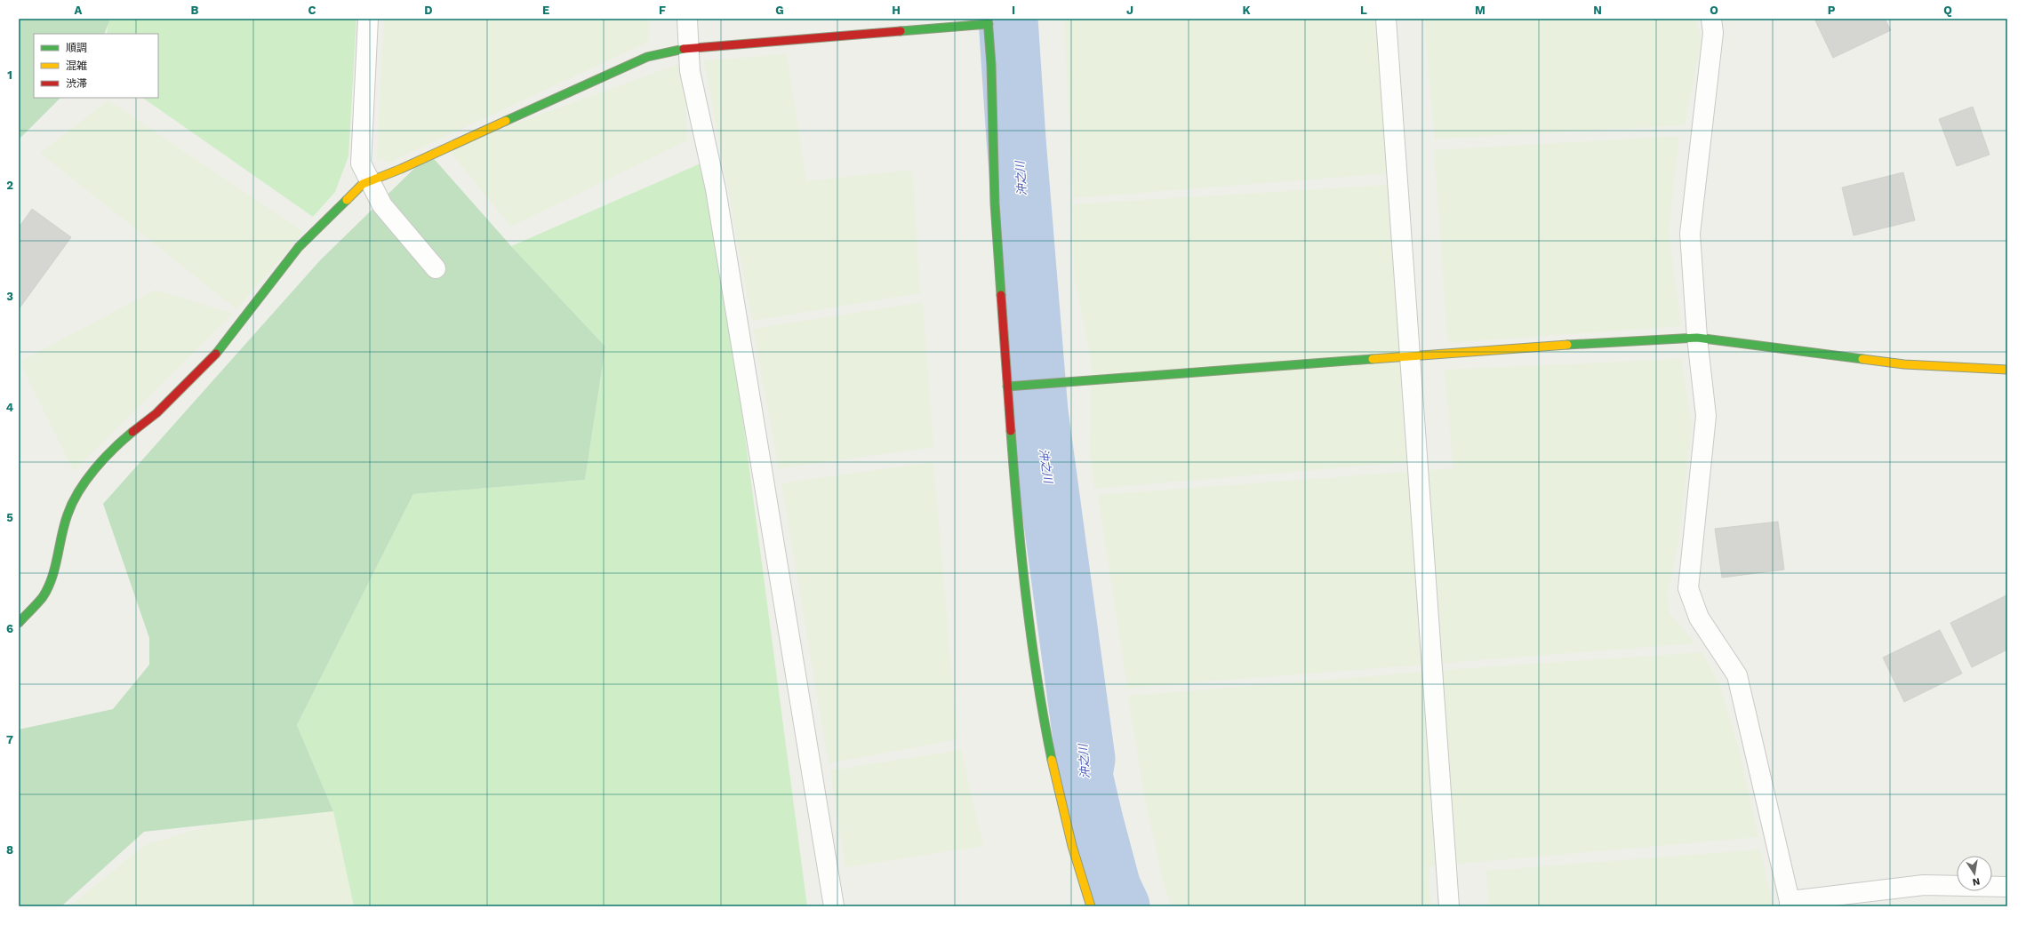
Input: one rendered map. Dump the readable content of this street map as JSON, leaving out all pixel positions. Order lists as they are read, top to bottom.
{
  "water": ["沖之川"],
  "legend": ["順調", "混雑", "渋滞"],
  "north": "bottom",
  "grid": {
    "columns": [
      "A",
      "B",
      "C",
      "D",
      "E",
      "F",
      "G",
      "H",
      "I",
      "J",
      "K",
      "L",
      "M",
      "N",
      "O",
      "P",
      "Q"
    ],
    "rows": [
      "1",
      "2",
      "3",
      "4",
      "5",
      "6",
      "7",
      "8"
    ]
  }
}
